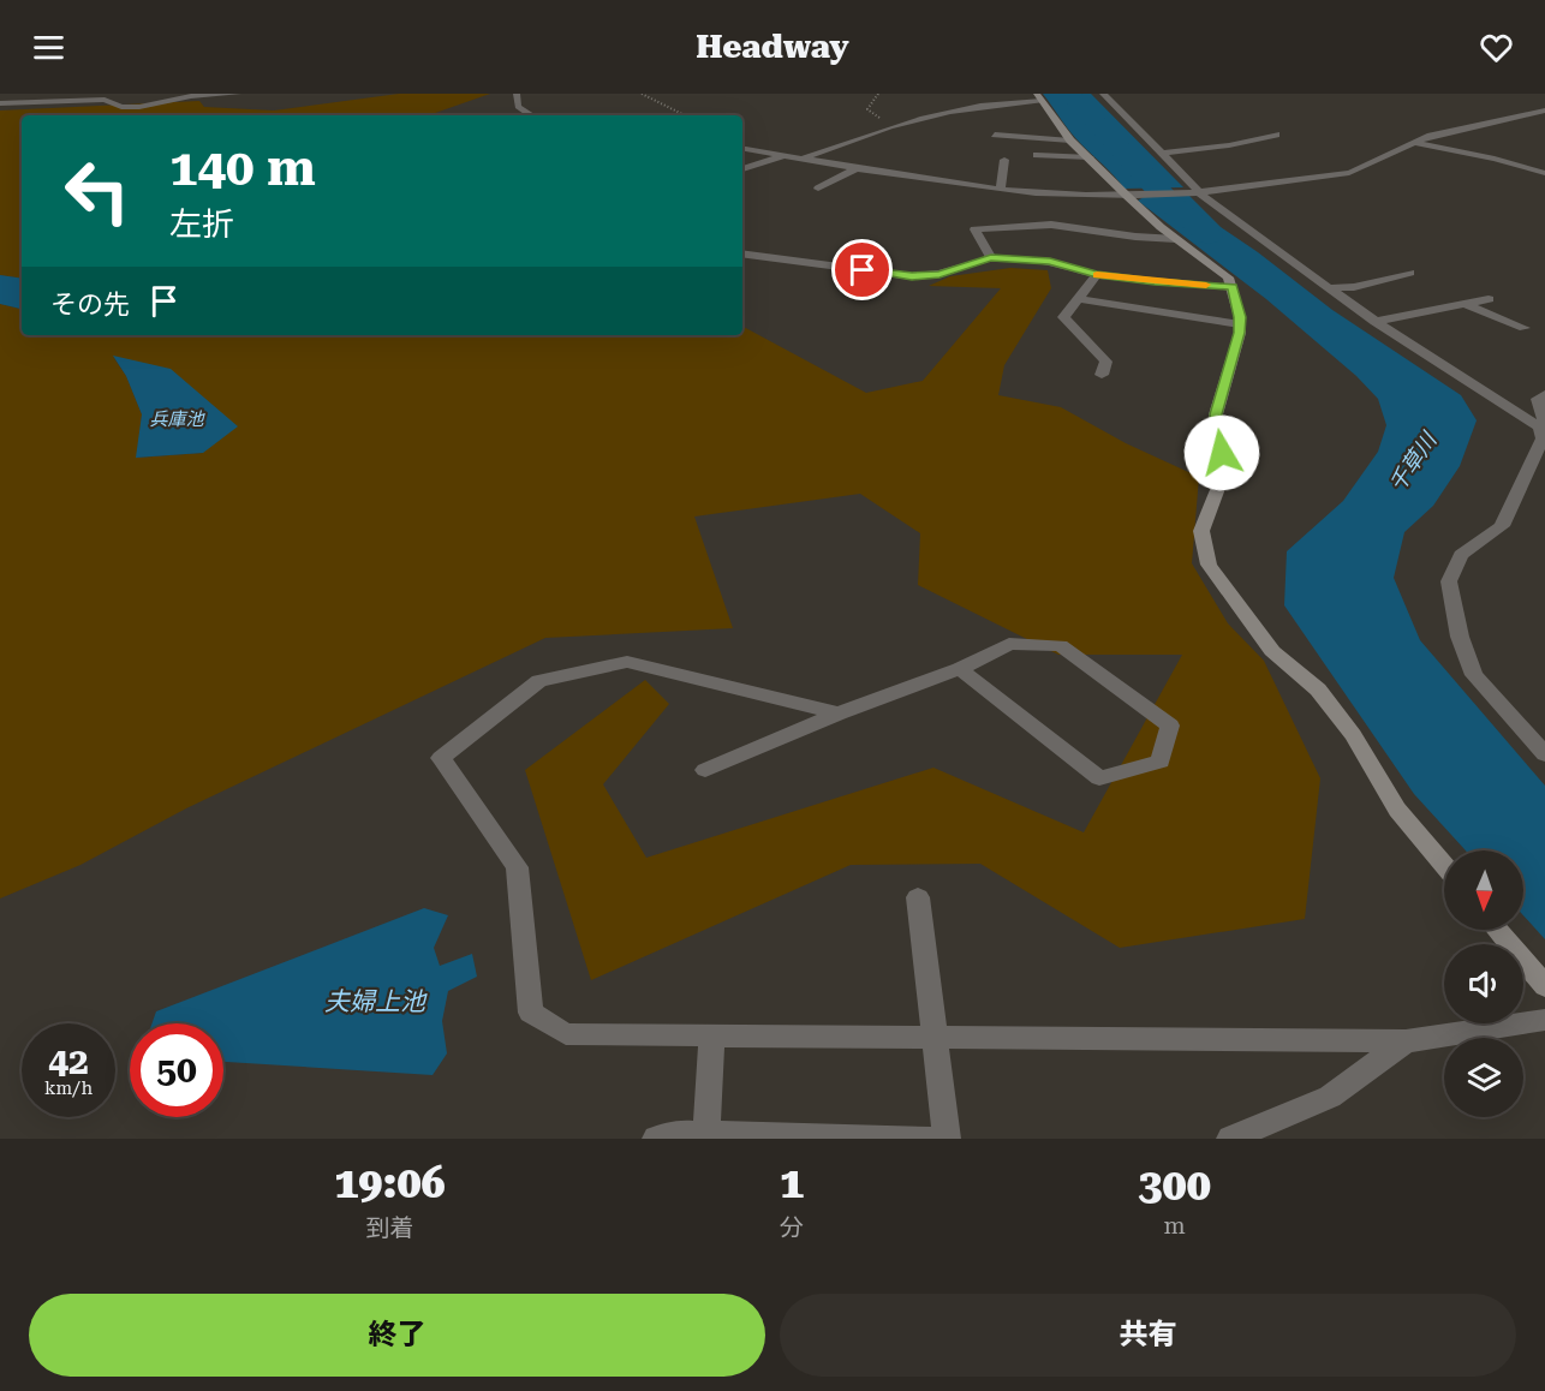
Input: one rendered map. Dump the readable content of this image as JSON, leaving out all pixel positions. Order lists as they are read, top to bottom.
{
  "water": ["兵庫池", "千草川", "夫婦上池"],
  "north": "bottom",
  "page": {
    "header": "Headway",
    "turn": ["140 m", "左折"],
    "then": "その先",
    "speed": "42 km/h",
    "limit": "50",
    "eta": [
      "19:06",
      "到着",
      "1",
      "分",
      "300",
      "m"
    ],
    "buttons": ["終了", "共有"]
  }
}
